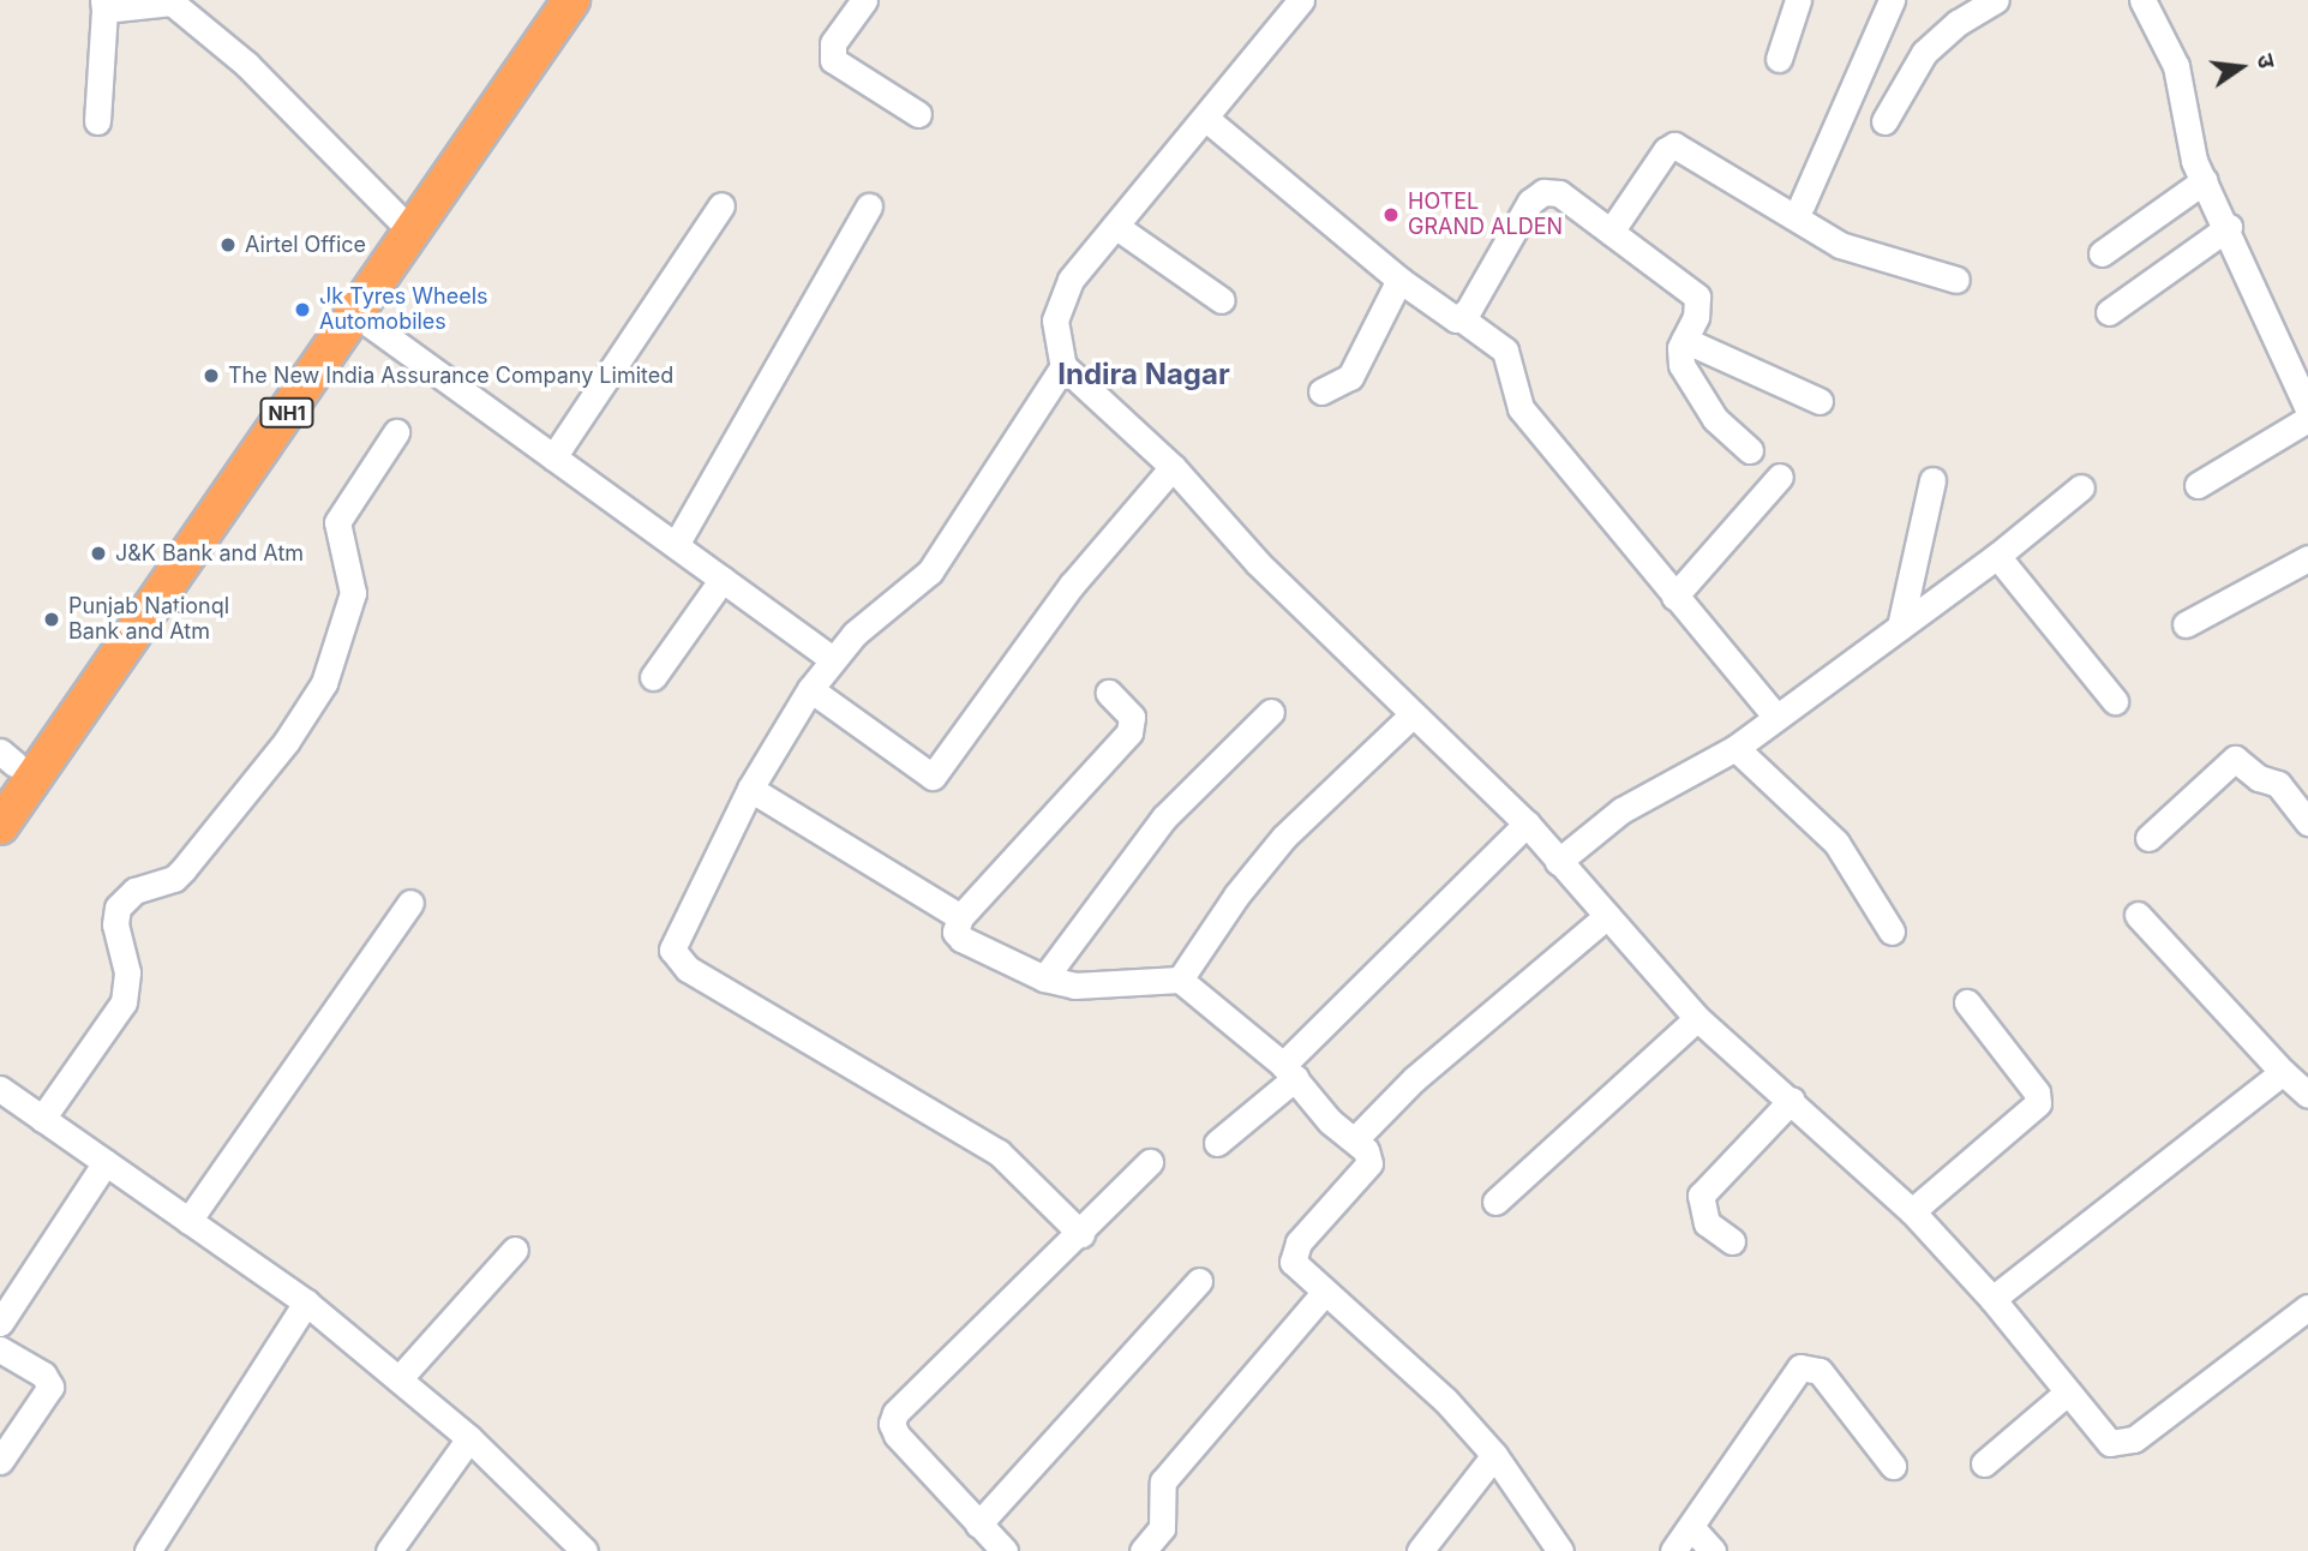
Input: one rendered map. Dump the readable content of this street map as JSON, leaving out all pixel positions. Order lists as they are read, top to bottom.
{
  "streets": {
    "highway": ["NH1"]
  },
  "districts": ["Indira Nagar"],
  "places": [
    "HOTEL GRAND ALDEN",
    "Airtel Office",
    "Jk Tyres Wheels Automobiles",
    "The New India Assurance Company Limited",
    "J&K Bank and Atm",
    "Punjab Nationql Bank and Atm"
  ],
  "north": "right"
}
